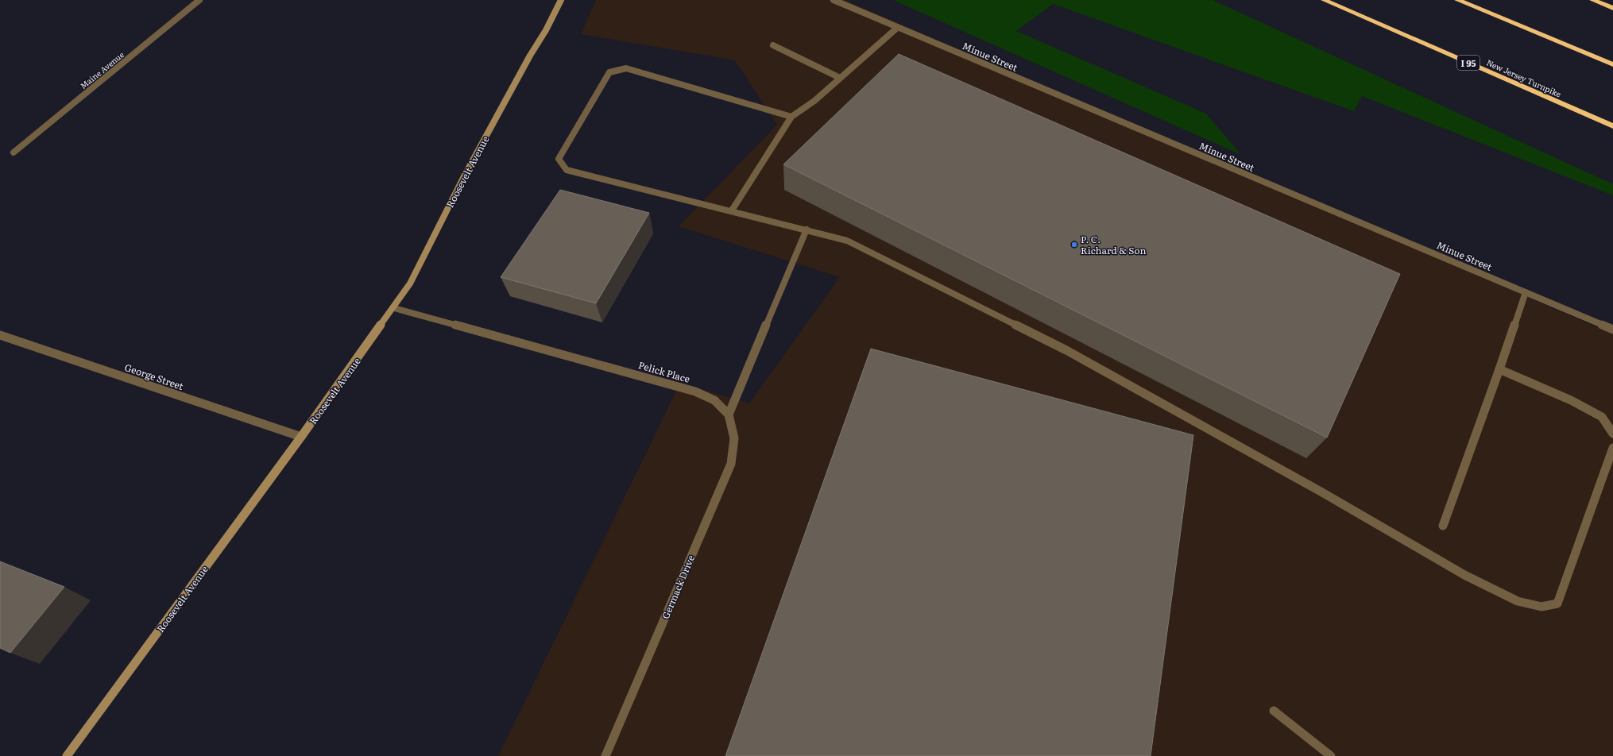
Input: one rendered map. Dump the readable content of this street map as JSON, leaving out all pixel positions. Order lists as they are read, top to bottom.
{
  "streets": {
    "highway": ["I 95", "New Jersey Turnpike"],
    "main road": ["Roosevelt Avenue"],
    "street": [
      "Minue Street",
      "Maine Avenue",
      "Pelick Place",
      "George Street",
      "Germack Drive"
    ]
  },
  "crossings": [
    ["Roosevelt Avenue", "Pelick Place"],
    ["Roosevelt Avenue", "George Street"],
    ["Pelick Place", "Germack Drive"]
  ],
  "places": ["P. C. Richard & Son"]
}
